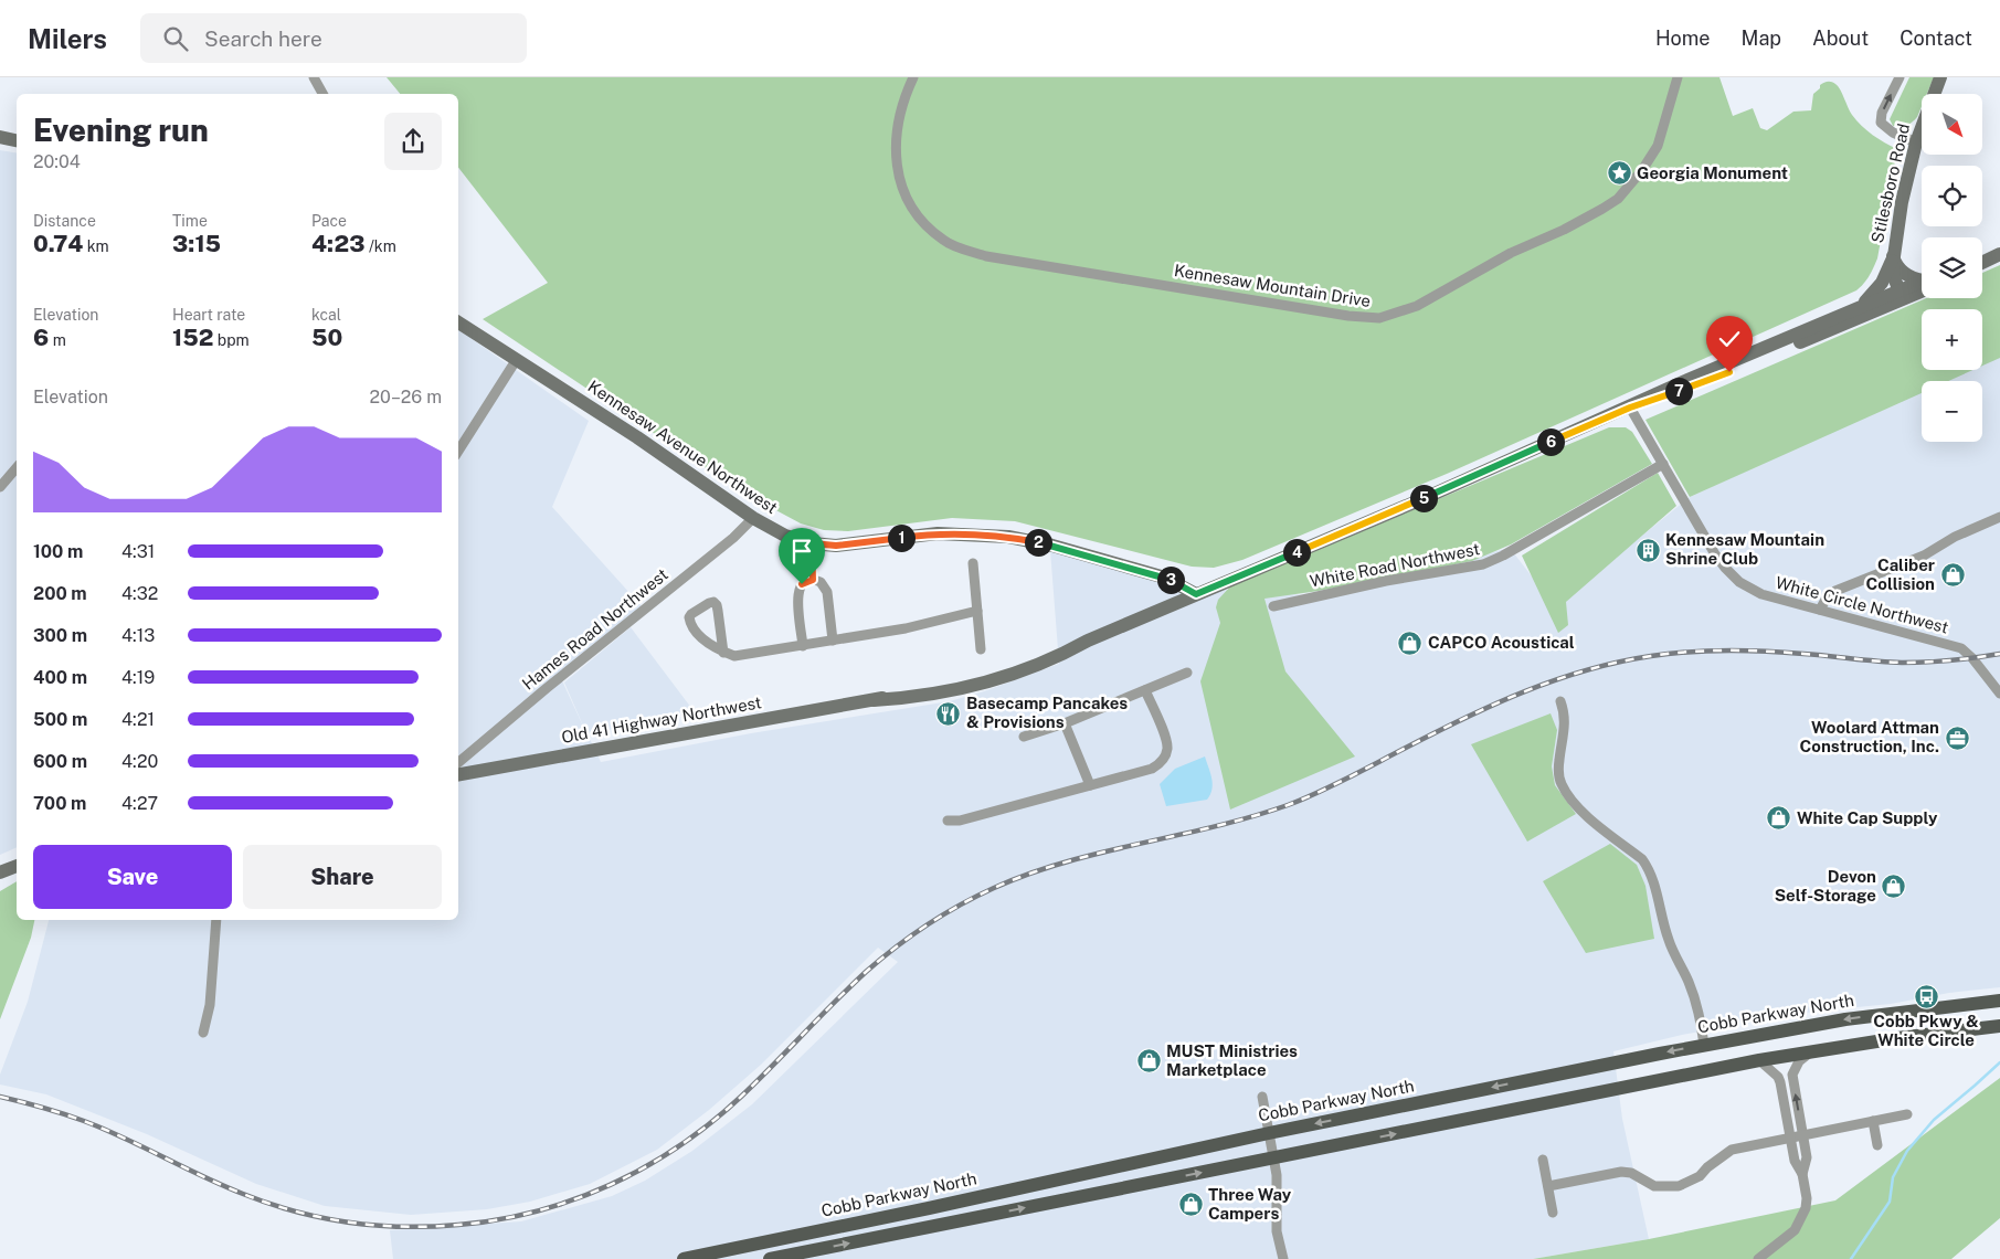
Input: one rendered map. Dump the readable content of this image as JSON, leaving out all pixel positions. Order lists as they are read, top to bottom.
{
  "streets": {
    "main road": ["Cobb Parkway North"],
    "street": [
      "Stilesboro Road",
      "Kennesaw Mountain Drive",
      "Kennesaw Avenue Northwest",
      "White Road Northwest",
      "White Circle Northwest",
      "Hames Road Northwest",
      "Old 41 Highway Northwest"
    ]
  },
  "crossings": [
    ["Stilesboro Road", "Old 41 Highway Northwest"],
    ["Kennesaw Avenue Northwest", "Hames Road Northwest"],
    ["Kennesaw Avenue Northwest", "Old 41 Highway Northwest"],
    ["White Road Northwest", "White Circle Northwest"],
    ["White Circle Northwest", "Old 41 Highway Northwest"]
  ],
  "places": {
    "place": ["Georgia Monument"],
    "building": ["Kennesaw Mountain Shrine Club"],
    "shop": [
      "Caliber Collision",
      "CAPCO Acoustical",
      "White Cap Supply",
      "Devon Self-Storage",
      "MUST Ministries Marketplace",
      "Three Way Campers"
    ],
    "restaurant": ["Basecamp Pancakes & Provisions"],
    "office": ["Woolard Attman Construction, Inc."],
    "bus stop": ["Cobb Pkwy & White Circle"]
  },
  "north": "bottom right",
  "page": {
    "header": "Milers",
    "search": "Search here",
    "nav": [
      "Home",
      "Map",
      "About",
      "Contact"
    ],
    "map_buttons": ["+", "−"],
    "heading": ["Evening run", "20:04"],
    "stats": [
      ["Distance", "0.74 km"],
      ["Time", "3:15"],
      ["Pace", "4:23 /km"],
      ["Elevation", "6 m"],
      ["Heart rate", "152 bpm"],
      ["kcal", "50"]
    ],
    "chart": ["Elevation", "20–26 m"],
    "pins": [
      "7",
      "6",
      "5",
      "1",
      "2",
      "4",
      "3"
    ],
    "list": [
      {
        "name": "100 m",
        "note": "4:31"
      },
      {
        "name": "200 m",
        "note": "4:32"
      },
      {
        "name": "300 m",
        "note": "4:13"
      },
      {
        "name": "400 m",
        "note": "4:19"
      },
      {
        "name": "500 m",
        "note": "4:21"
      },
      {
        "name": "600 m",
        "note": "4:20"
      },
      {
        "name": "700 m",
        "note": "4:27"
      }
    ],
    "buttons": ["Save", "Share"]
  }
}
